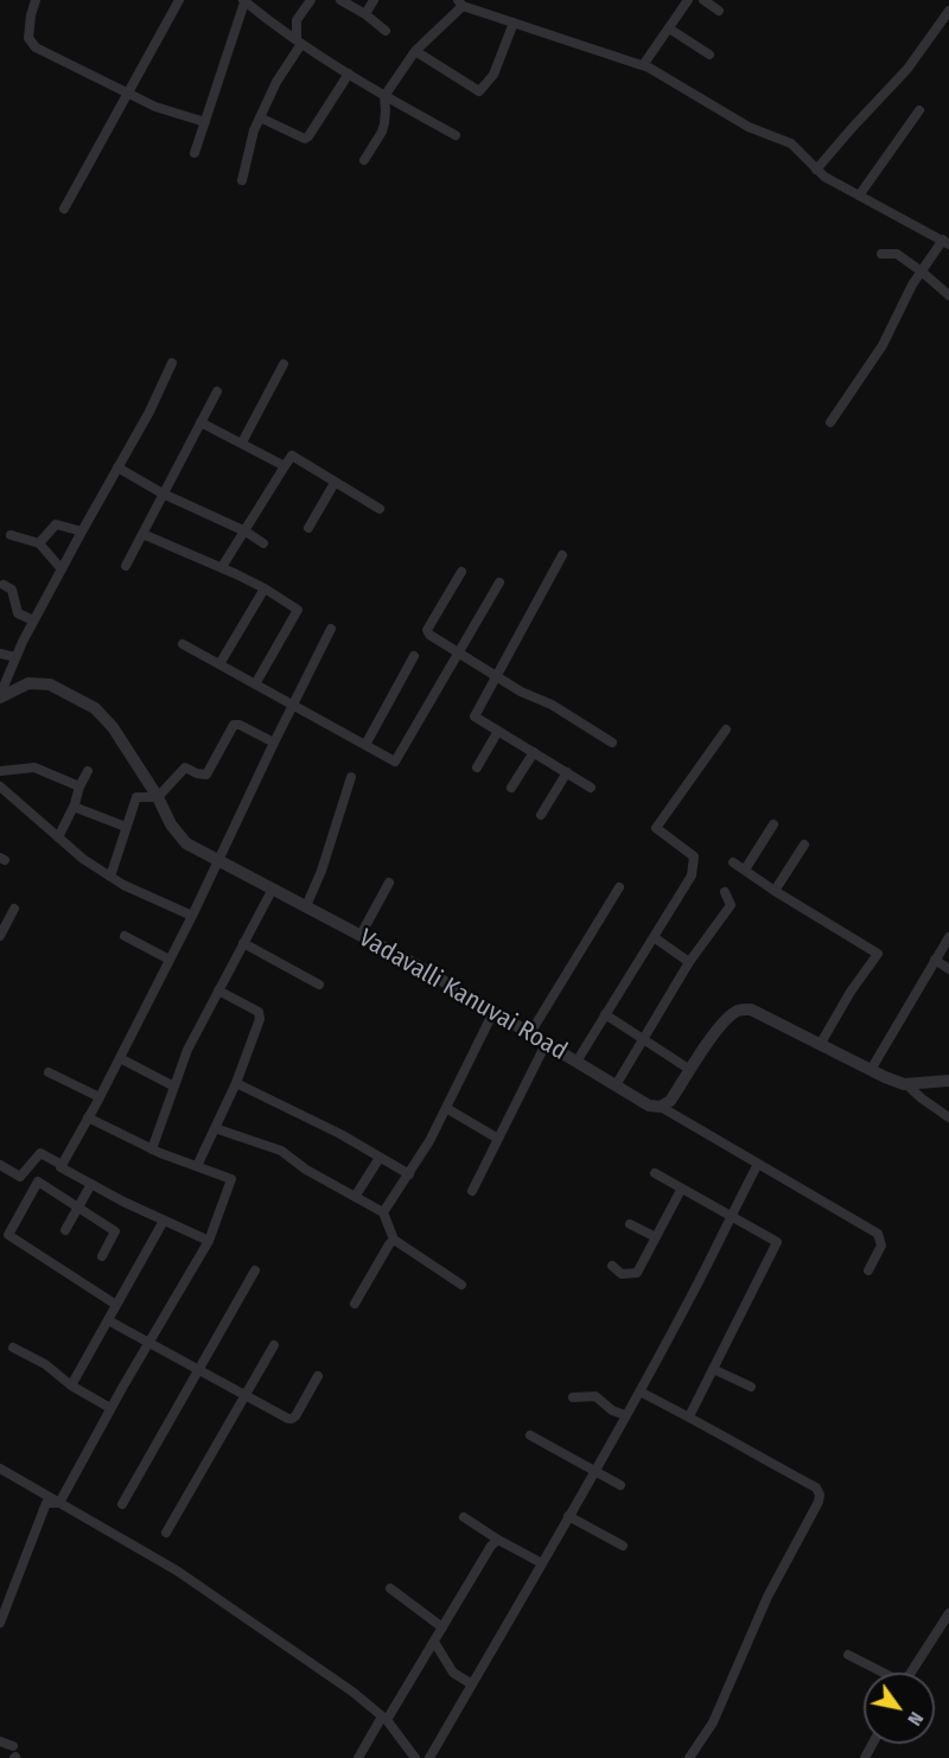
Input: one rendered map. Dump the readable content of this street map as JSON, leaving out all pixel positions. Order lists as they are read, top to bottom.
{
  "streets": {
    "street": ["Vadavalli Kanuvai Road"]
  },
  "north": "bottom right"
}
